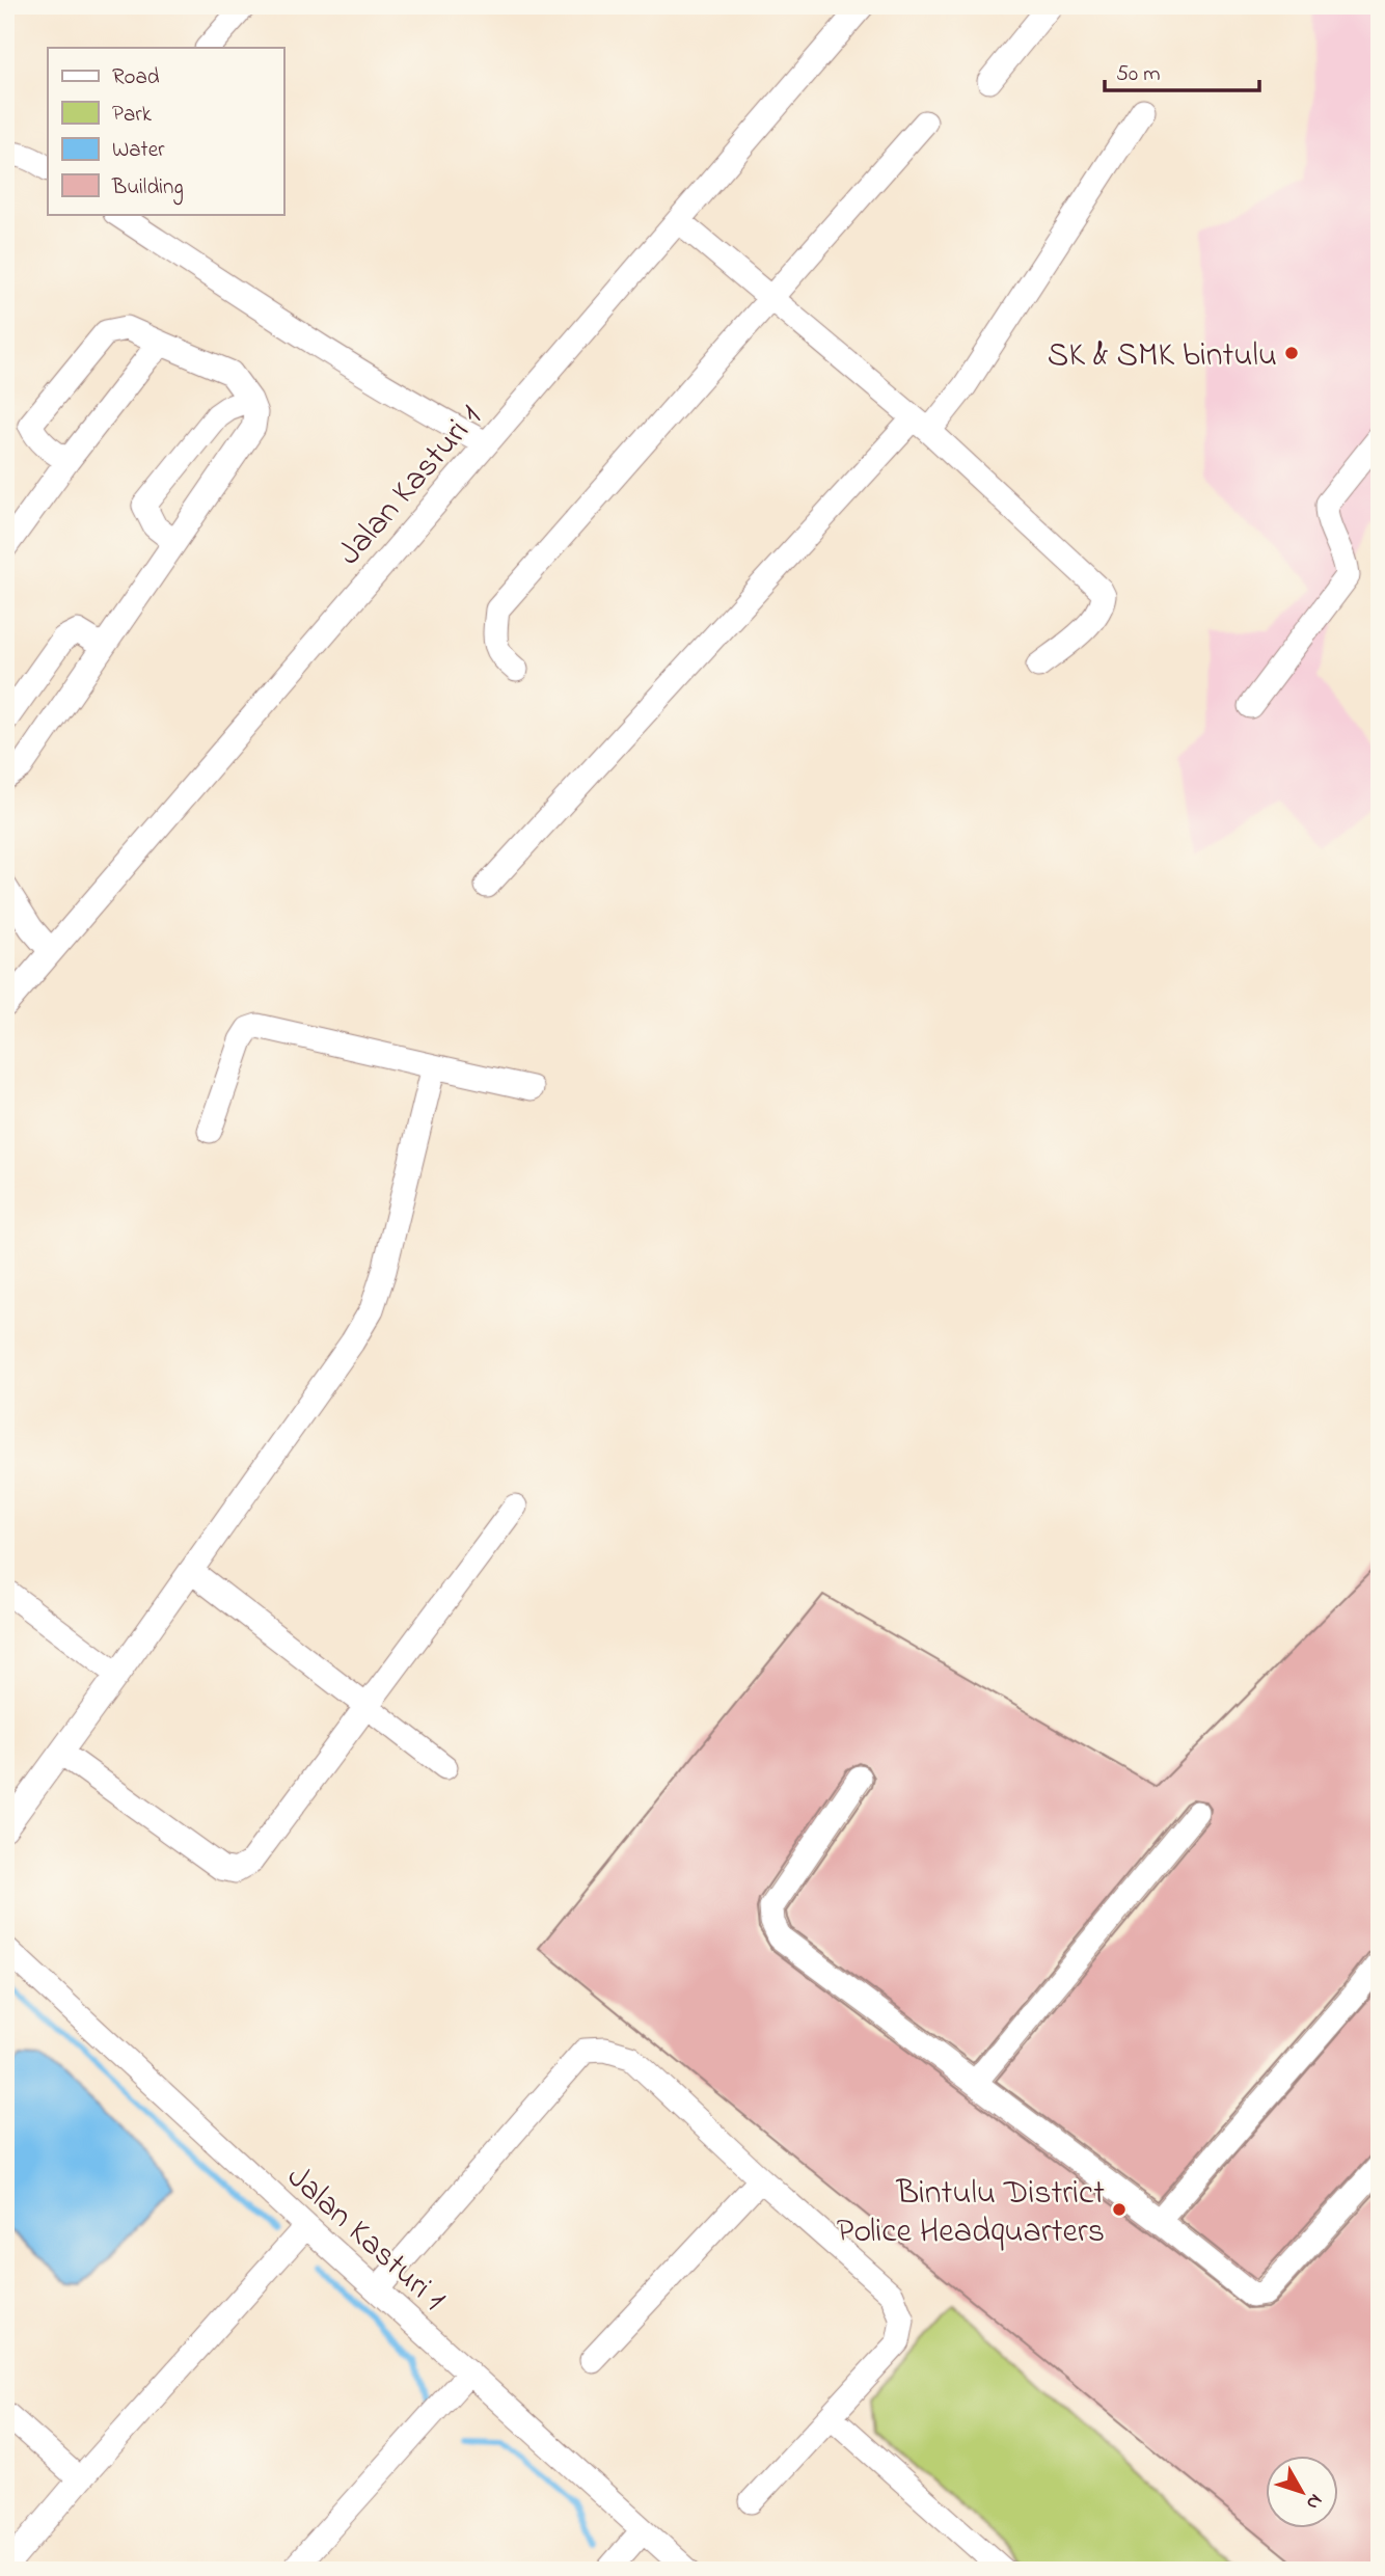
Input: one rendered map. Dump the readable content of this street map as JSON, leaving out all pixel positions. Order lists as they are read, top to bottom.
{
  "streets": {
    "street": ["Jalan Kasturi 1"]
  },
  "places": ["SK & SMK bintulu", "Bintulu District Police Headquarters"],
  "legend": [
    "Road",
    "Park",
    "Water",
    "Building"
  ],
  "scale_bar": "50 m",
  "north": "bottom right"
}
